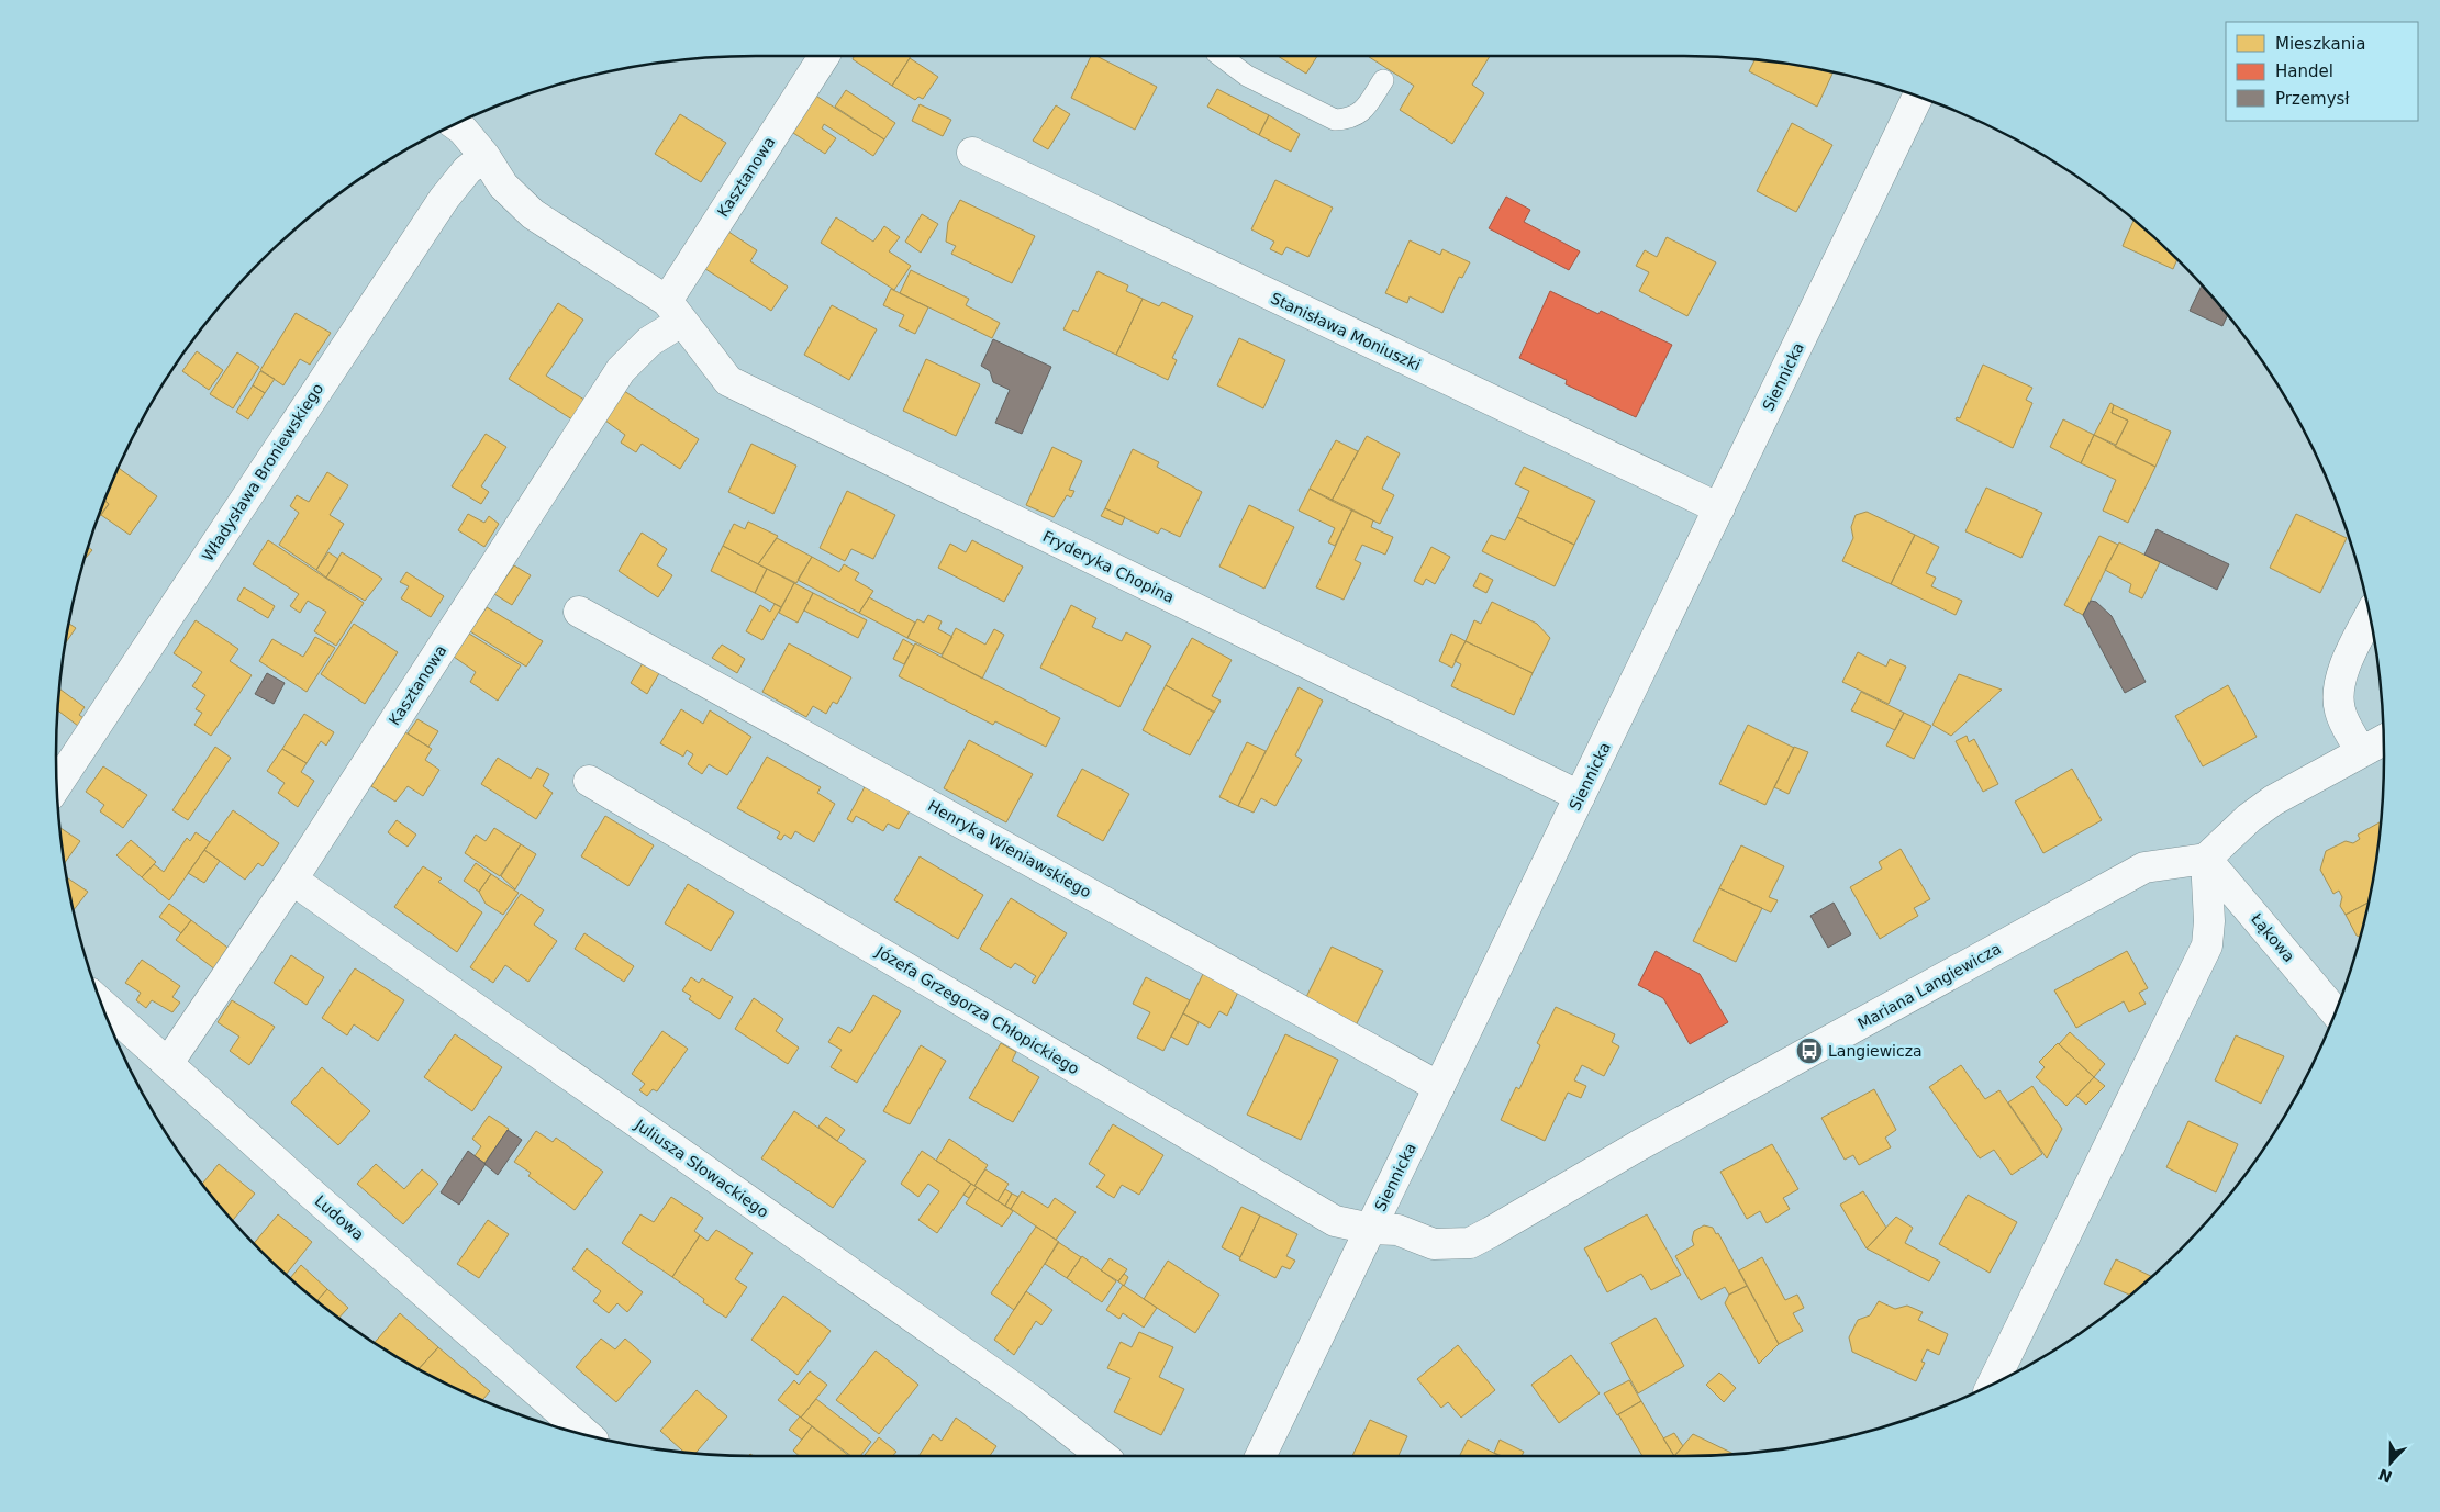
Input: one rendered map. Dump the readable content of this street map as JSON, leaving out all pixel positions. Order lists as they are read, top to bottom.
{
  "streets": {
    "street": [
      "Kasztanowa",
      "Stanisława Moniuszki",
      "Siennicka",
      "Władysława Broniewskiego",
      "Fryderyka Chopina",
      "Henryka Wieniawskiego",
      "Łąkowa",
      "Mariana Langiewicza",
      "Józefa Grzegorza Chłopickiego",
      "Juliusza Słowackiego",
      "Ludowa"
    ]
  },
  "crossings": [
    ["Kasztanowa", "Fryderyka Chopina"],
    ["Kasztanowa", "Juliusza Słowackiego"],
    ["Kasztanowa", "Ludowa"],
    ["Stanisława Moniuszki", "Siennicka"],
    ["Siennicka", "Fryderyka Chopina"],
    ["Siennicka", "Henryka Wieniawskiego"],
    ["Siennicka", "Mariana Langiewicza"],
    ["Siennicka", "Józefa Grzegorza Chłopickiego"],
    ["Władysława Broniewskiego", "Fryderyka Chopina"],
    ["Łąkowa", "Mariana Langiewicza"],
    ["Mariana Langiewicza", "Józefa Grzegorza Chłopickiego"]
  ],
  "places": {
    "bus stop": ["Langiewicza"]
  },
  "legend": ["Mieszkania", "Handel", "Przemysł"],
  "north": "bottom"
}
